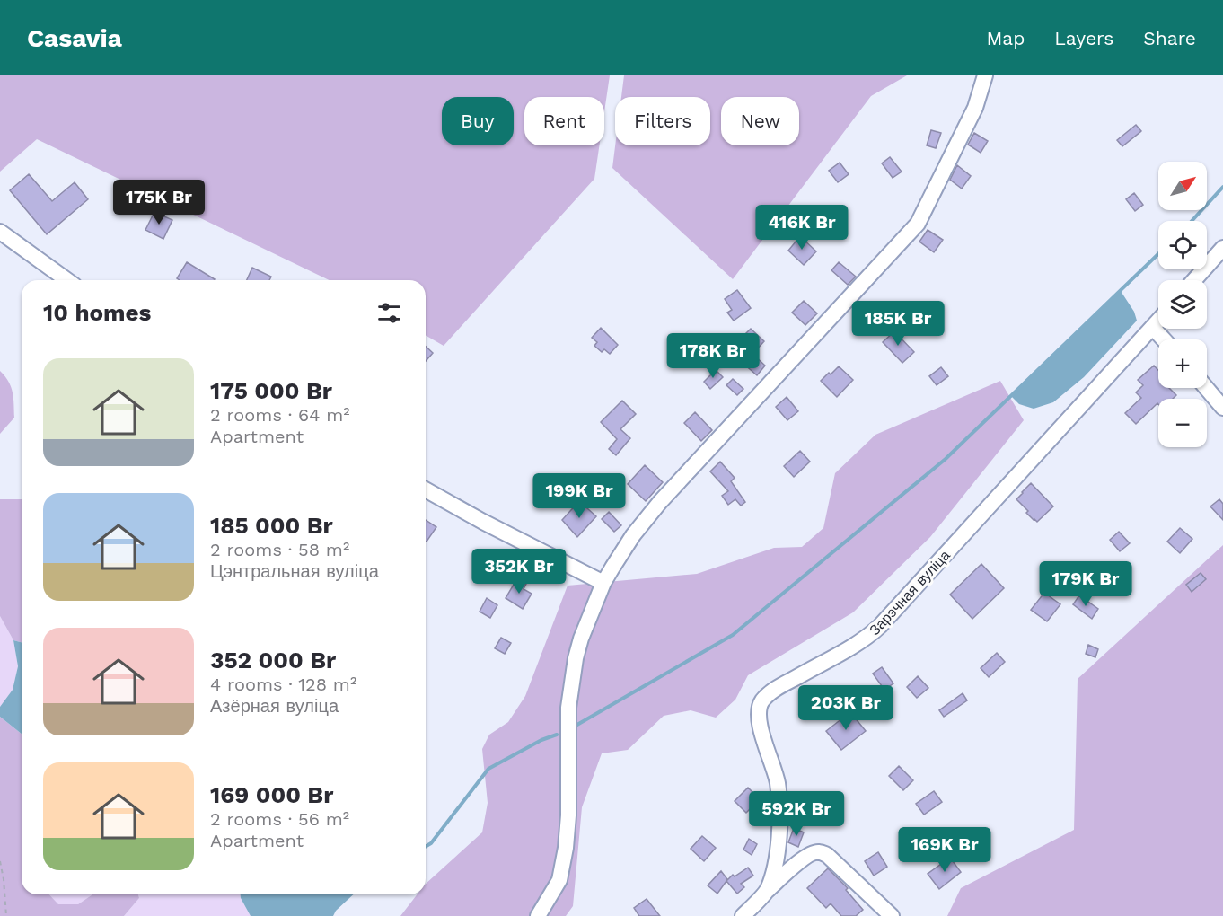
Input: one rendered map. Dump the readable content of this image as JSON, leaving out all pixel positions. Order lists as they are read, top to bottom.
{
  "streets": {
    "street": ["Зарэчная вуліца"]
  },
  "north": "top right",
  "page": {
    "header": "Casavia",
    "nav": ["Map", "Layers", "Share"],
    "chip": [
      "Buy",
      "Rent",
      "Filters",
      "New"
    ],
    "map_buttons": ["+", "−"],
    "price": [
      "175K Br",
      "416K Br",
      "185K Br",
      "178K Br",
      "199K Br",
      "352K Br",
      "179K Br",
      "203K Br",
      "592K Br",
      "169K Br"
    ],
    "heading": "10 homes",
    "list": [
      {
        "name": "175 000 Br",
        "note": "2 rooms · 64 m² · Apartment"
      },
      {
        "name": "185 000 Br",
        "note": "2 rooms · 58 m² · Цэнтральная вуліца"
      },
      {
        "name": "352 000 Br",
        "note": "4 rooms · 128 m² · Азёрная вуліца"
      },
      {
        "name": "169 000 Br",
        "note": "2 rooms · 56 m² · Apartment"
      }
    ]
  }
}
